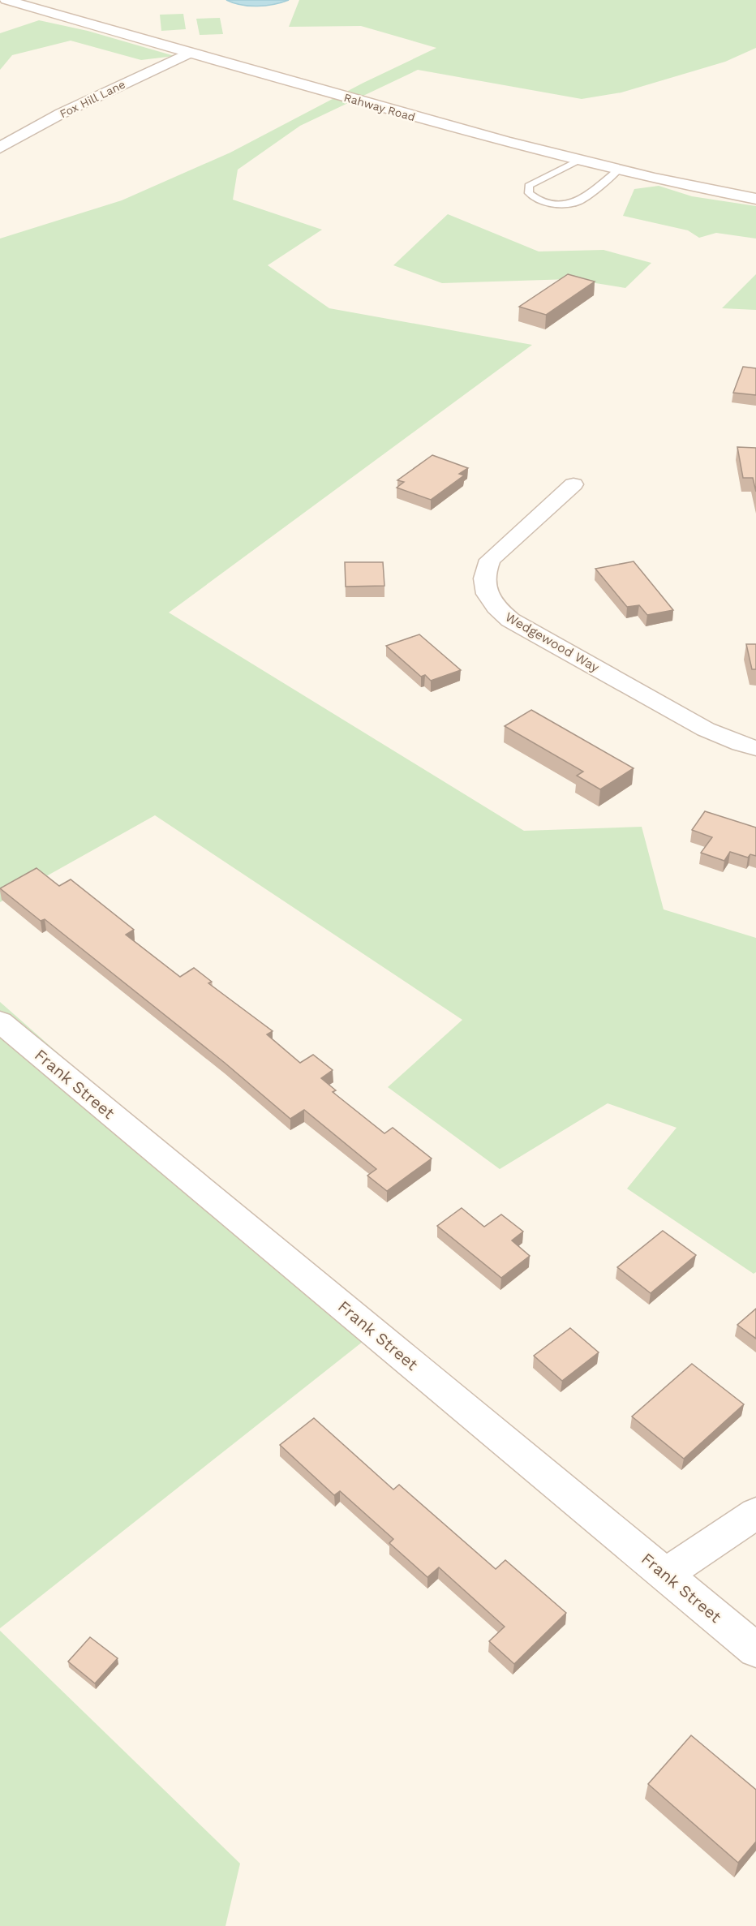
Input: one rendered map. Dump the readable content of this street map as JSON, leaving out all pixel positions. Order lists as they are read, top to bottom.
{
  "streets": {
    "street": [
      "Fox Hill Lane",
      "Rahway Road",
      "Wedgewood Way",
      "Frank Street"
    ]
  },
  "crossings": [
    ["Fox Hill Lane", "Rahway Road"]
  ]
}
